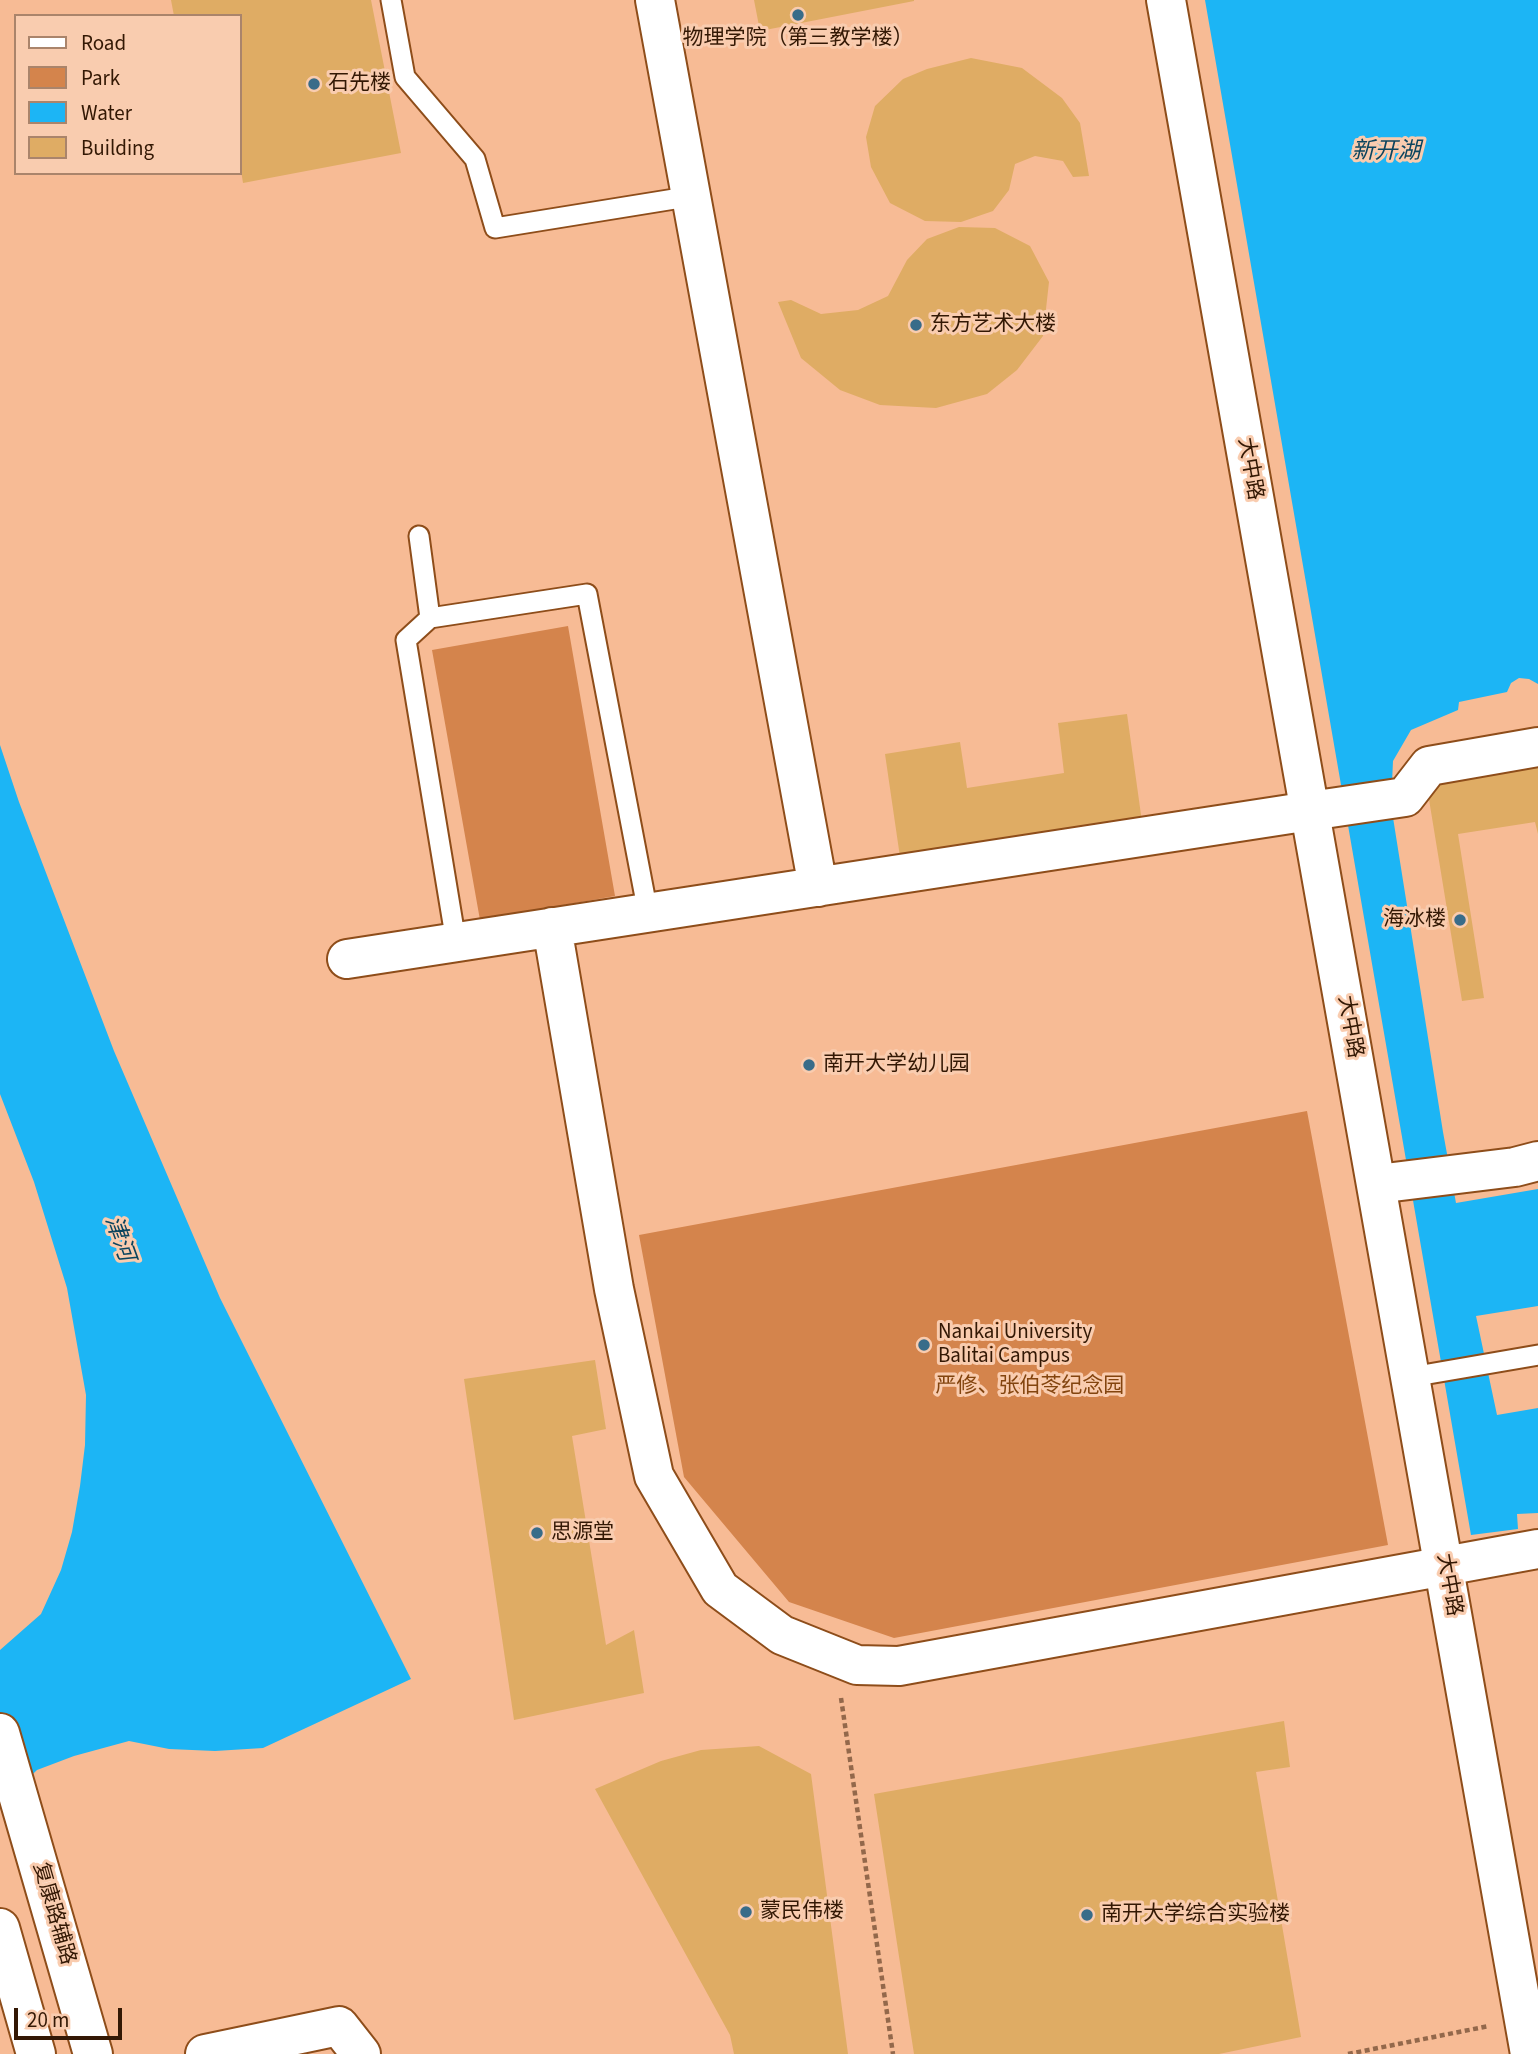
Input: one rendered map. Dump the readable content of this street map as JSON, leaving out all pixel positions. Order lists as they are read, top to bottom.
{
  "streets": {
    "main road": ["大中路", "复康路辅路"]
  },
  "water": ["新开湖", "津河"],
  "parks": ["严修、张伯苓纪念园"],
  "places": [
    "物理学院（第三教学楼）",
    "石先楼",
    "东方艺术大楼",
    "海冰楼",
    "南开大学幼儿园",
    "Nankai University Balitai Campus",
    "思源堂",
    "蒙民伟楼",
    "南开大学综合实验楼"
  ],
  "legend": [
    "Road",
    "Park",
    "Water",
    "Building"
  ],
  "scale_bar": "20 m"
}
